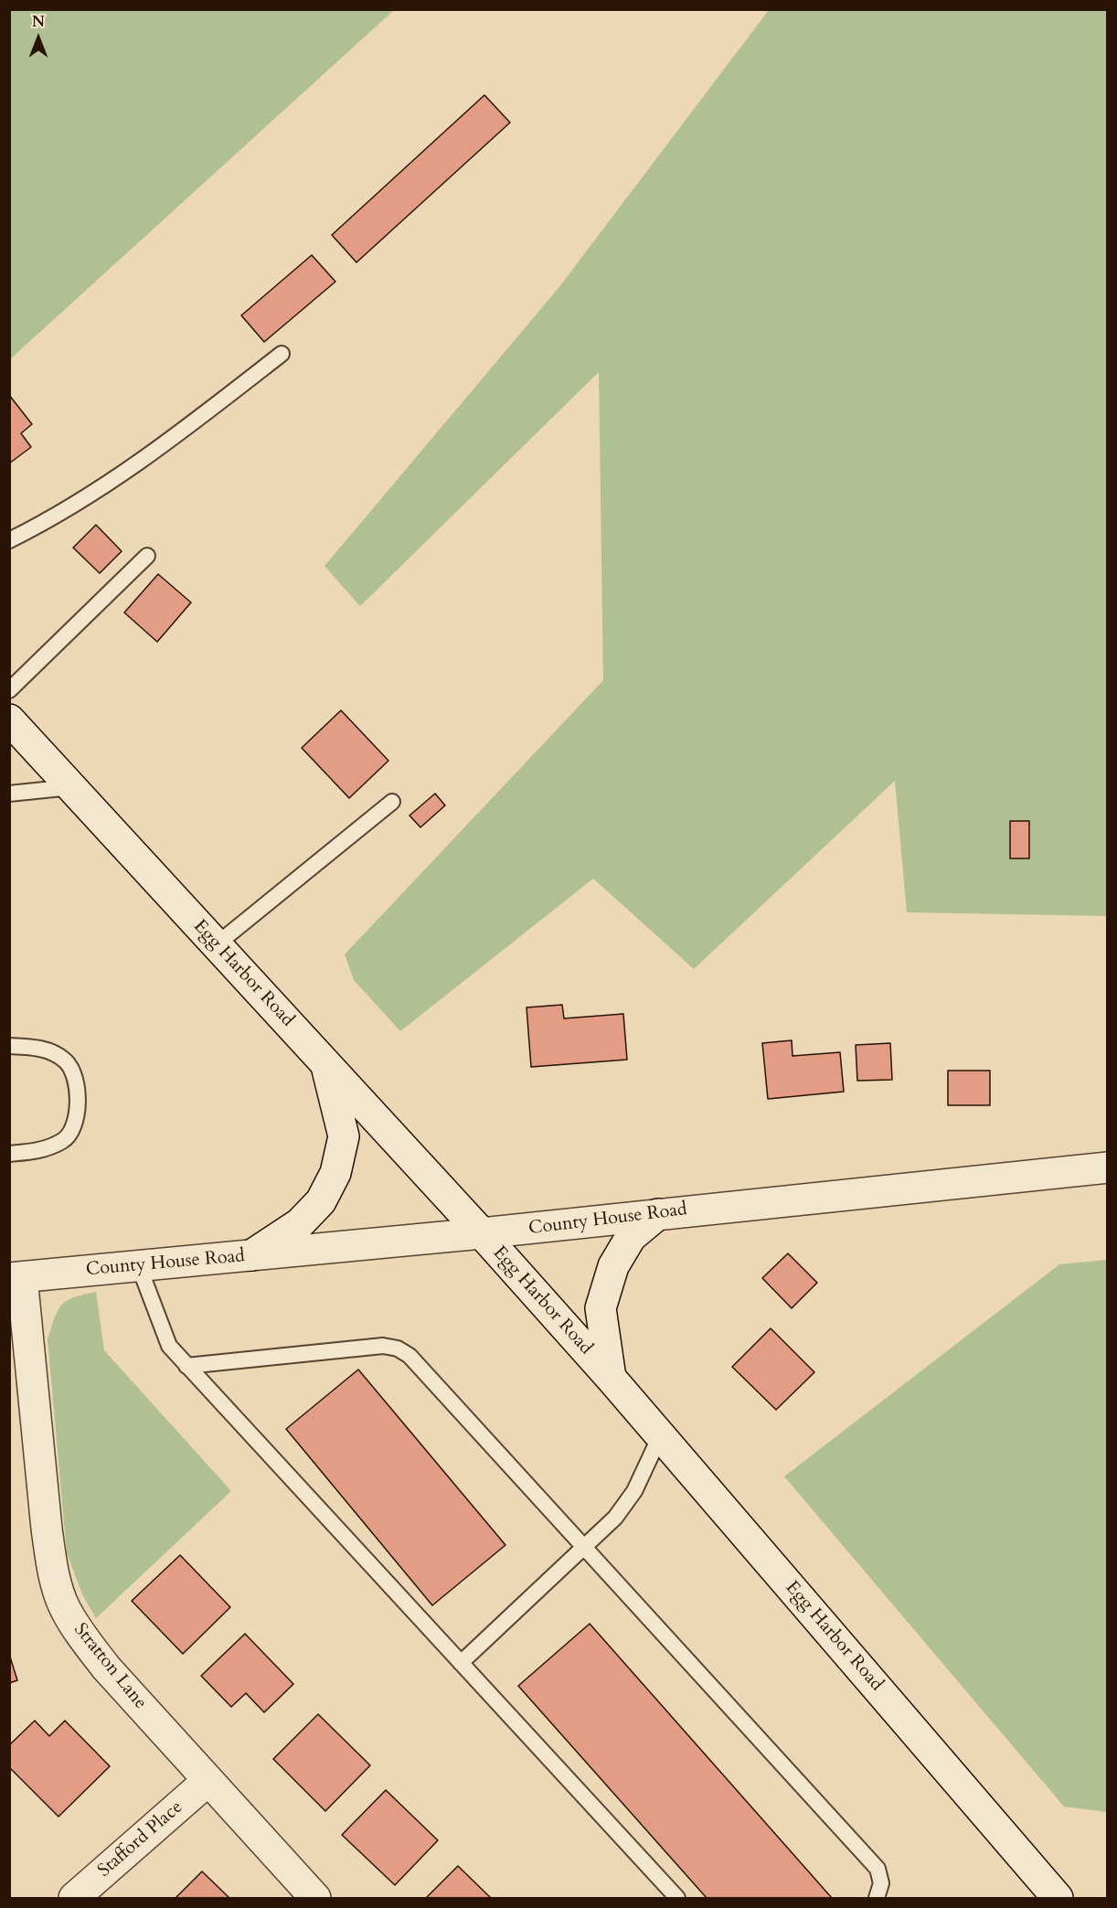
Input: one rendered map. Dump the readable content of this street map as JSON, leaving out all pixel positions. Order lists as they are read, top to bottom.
{
  "streets": {
    "main road": [
      "Egg Harbor Road",
      "County House Road",
      "Stratton Lane",
      "Stafford Place"
    ]
  },
  "crossings": [
    ["Egg Harbor Road", "County House Road"],
    ["County House Road", "Stratton Lane"],
    ["Stratton Lane", "Stafford Place"]
  ],
  "north": "top"
}
